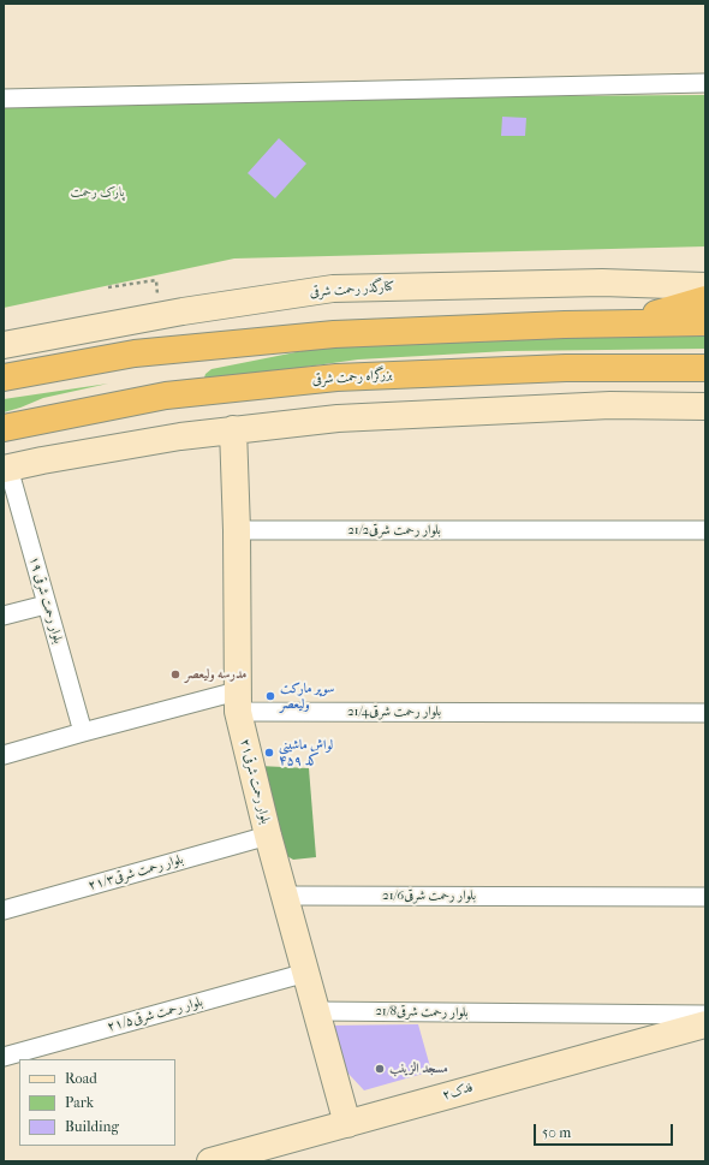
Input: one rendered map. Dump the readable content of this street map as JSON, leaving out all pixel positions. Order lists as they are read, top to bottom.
{
  "streets": {
    "highway": ["بزرگراه رحمت شرقی"],
    "main road": ["کنارگذر رحمت شرقی", "بلوار رحمت شرقی۲۱", "فدک۲"],
    "street": [
      "بلوار رحمت شرقی21/2",
      "بلوار رحمت شرقی ۱۹",
      "بلوار رحمت شرقی21/4",
      "بلوار رحمت شرقی۲۱/۳",
      "بلوار رحمت شرقی21/6",
      "بلوار رحمت شرقی21/8",
      "بلوار رحمت شرقی۲۱/۵"
    ]
  },
  "crossings": [
    ["بلوار رحمت شرقی21/2", "بلوار رحمت شرقی۲۱"],
    ["بلوار رحمت شرقی ۱۹", "بلوار رحمت شرقی21/4"],
    ["بلوار رحمت شرقی21/4", "بلوار رحمت شرقی۲۱"],
    ["بلوار رحمت شرقی۲۱", "بلوار رحمت شرقی۲۱/۳"],
    ["بلوار رحمت شرقی۲۱", "بلوار رحمت شرقی21/6"],
    ["بلوار رحمت شرقی۲۱", "بلوار رحمت شرقی21/8"],
    ["بلوار رحمت شرقی۲۱", "بلوار رحمت شرقی۲۱/۵"],
    ["بلوار رحمت شرقی۲۱", "فدک۲"]
  ],
  "parks": ["پارک رحمت"],
  "places": [
    "مدرسه ولیعصر",
    "سوپر مارکت ولیعصر",
    "لواش ماشینی کد ۴۵۹",
    "مسجد الزینب"
  ],
  "legend": ["Road", "Park", "Building"],
  "scale_bar": "50 m"
}
